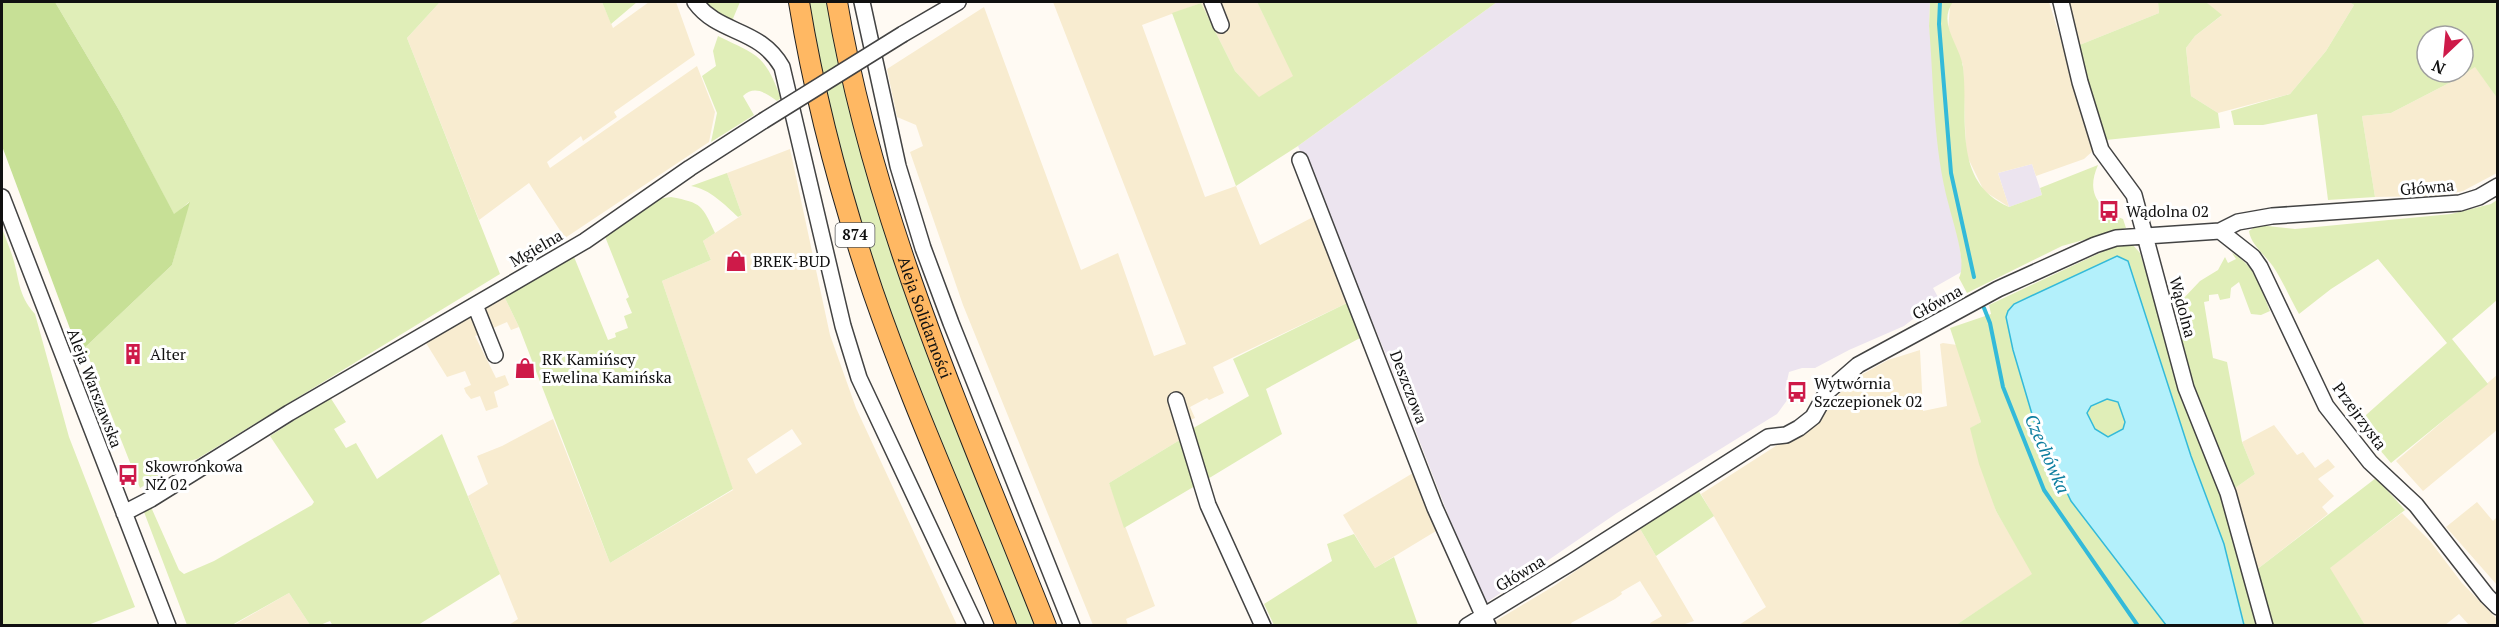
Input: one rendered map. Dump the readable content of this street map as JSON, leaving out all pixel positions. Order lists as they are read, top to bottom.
{
  "streets": {
    "main road": ["874", "Aleja Solidarności"],
    "street": [
      "Główna",
      "Mgielna",
      "Wądolna",
      "Deszczowa",
      "Aleja Warszawska",
      "Przejrzysta"
    ]
  },
  "crossings": [
    ["Główna", "Wądolna"],
    ["Główna", "Deszczowa"],
    ["Główna", "Przejrzysta"],
    ["Mgielna", "Aleja Warszawska"]
  ],
  "water": ["Czechówka"],
  "places": {
    "bus stop": ["Wądolna 02", "Wytwórnia Szczepionek 02", "Skowronkowa NŻ 02"],
    "shop": ["BREK-BUD", "RK Kamińscy Ewelina Kamińska"],
    "building": ["Alter"]
  },
  "north": "bottom left"
}
